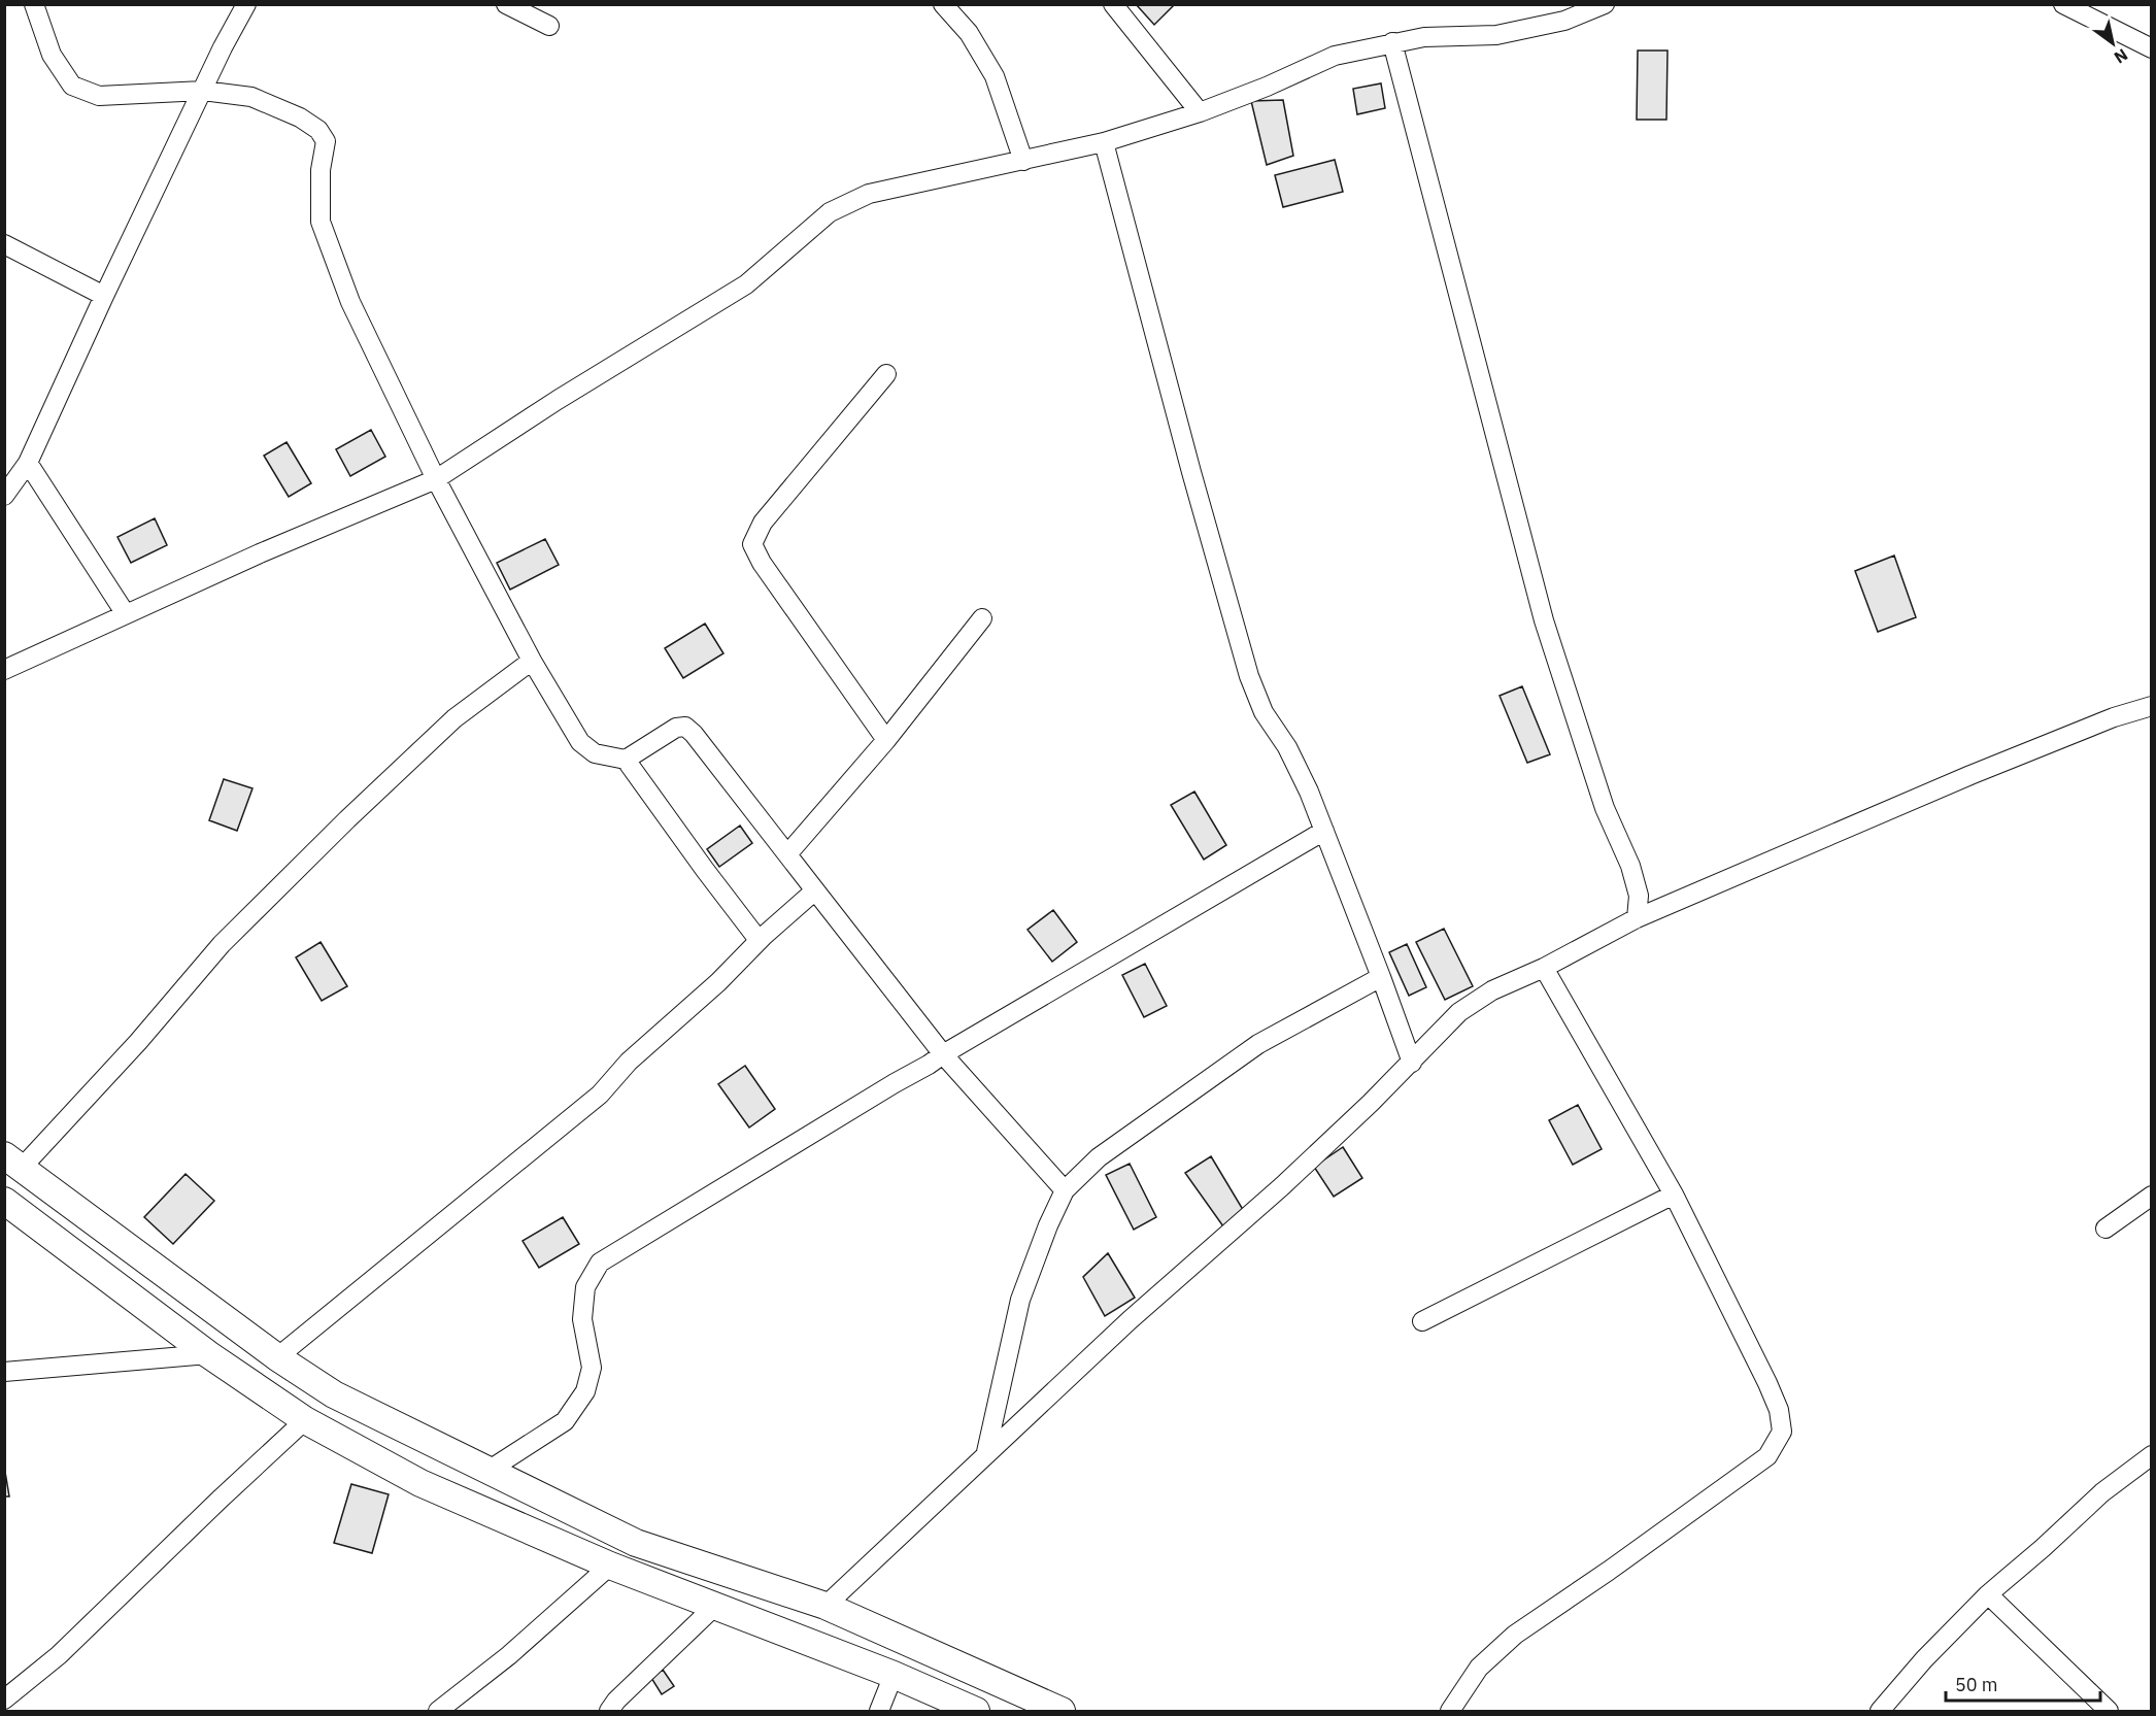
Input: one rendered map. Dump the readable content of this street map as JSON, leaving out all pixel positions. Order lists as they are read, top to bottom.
{
  "scale_bar": "50 m",
  "north": "bottom right"
}
